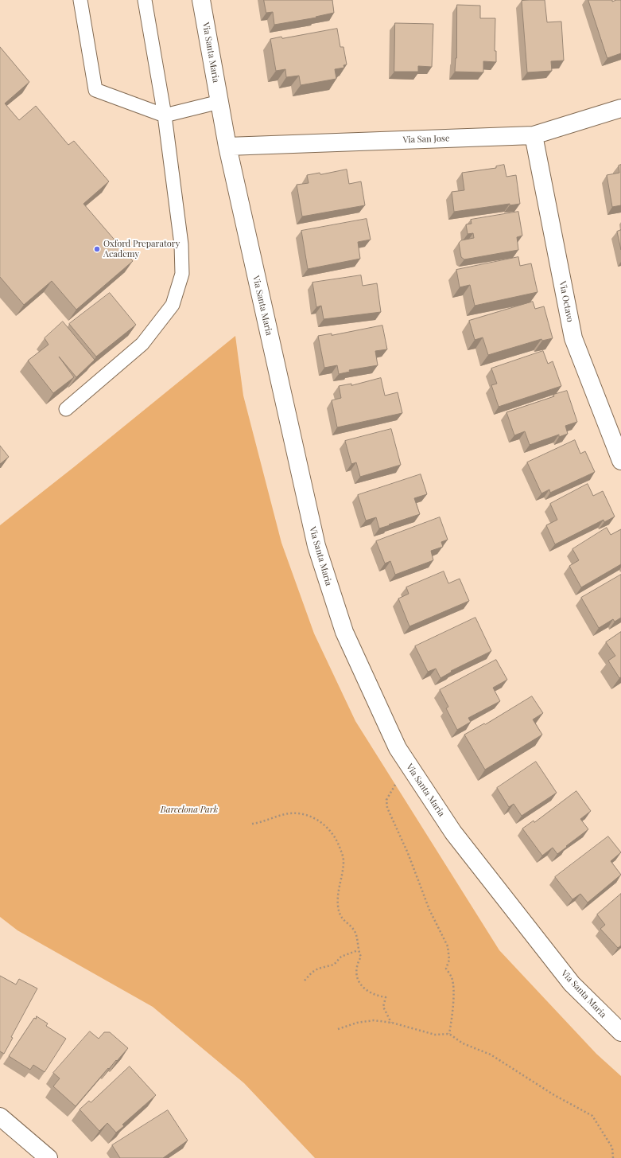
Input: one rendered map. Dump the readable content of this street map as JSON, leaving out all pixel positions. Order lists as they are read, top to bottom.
{
  "streets": {
    "street": ["Via Santa Maria", "Via San Jose", "Via Octavo"]
  },
  "crossings": [
    ["Via Santa Maria", "Via San Jose"],
    ["Via San Jose", "Via Octavo"]
  ],
  "parks": ["Barcelona Park"],
  "places": ["Oxford Preparatory Academy"]
}
